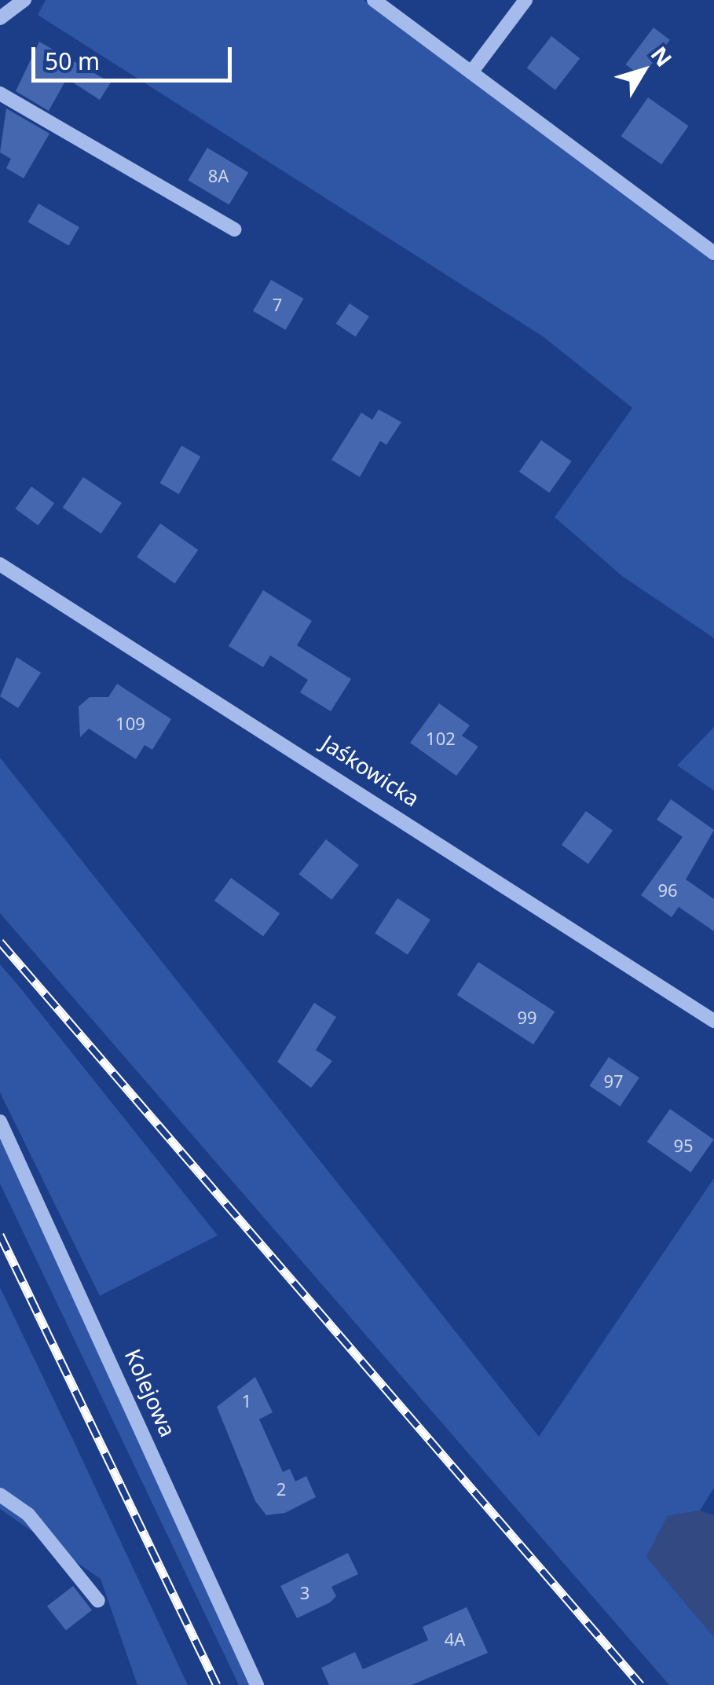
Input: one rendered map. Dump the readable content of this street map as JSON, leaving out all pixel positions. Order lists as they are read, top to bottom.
{
  "streets": {
    "street": ["Jaśkowicka", "Kolejowa"]
  },
  "house_numbers": [
    "8A",
    "7",
    "109",
    "102",
    "96",
    "99",
    "97",
    "95",
    "1",
    "2",
    "3",
    "4A"
  ],
  "scale_bar": "50 m",
  "north": "top right"
}
